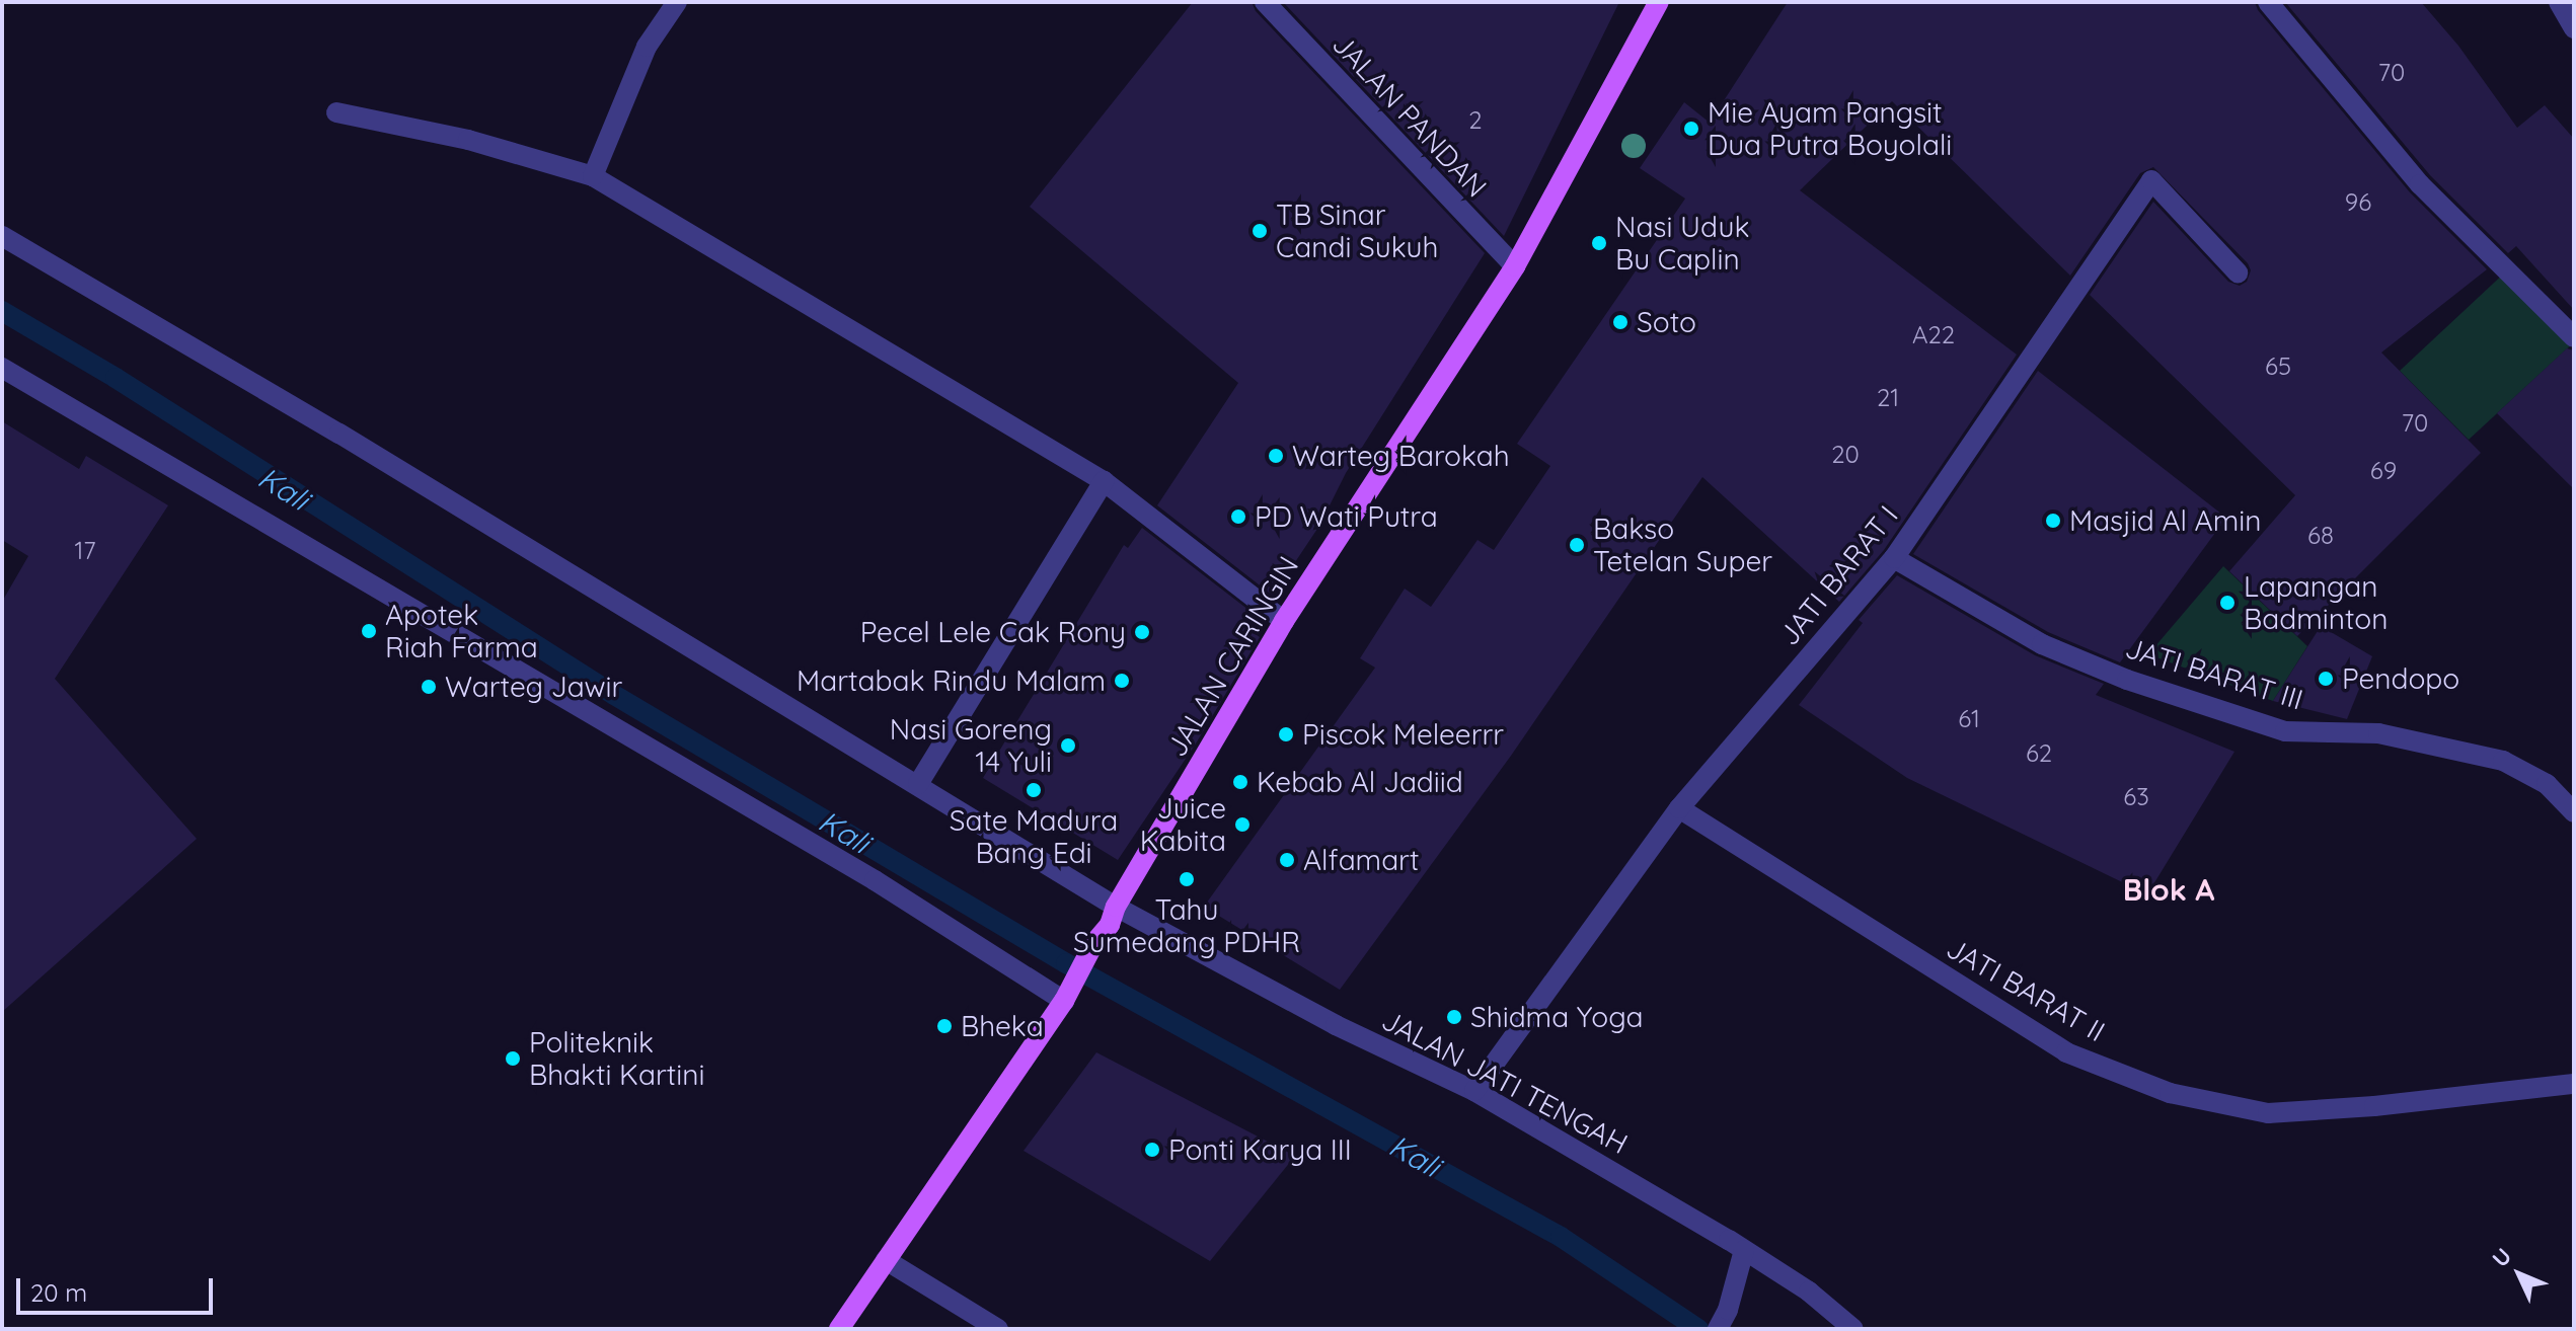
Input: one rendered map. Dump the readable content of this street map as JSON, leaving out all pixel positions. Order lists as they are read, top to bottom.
{
  "streets": {
    "main road": ["JALAN CARINGIN"],
    "street": [
      "JALAN PANDAN",
      "JATI BARAT I",
      "JATI BARAT III",
      "JATI BARAT II",
      "JALAN JATI TENGAH"
    ]
  },
  "crossings": [
    ["JALAN PANDAN", "JALAN CARINGIN"],
    ["JATI BARAT I", "JATI BARAT III"],
    ["JATI BARAT I", "JATI BARAT II"],
    ["JATI BARAT I", "JALAN JATI TENGAH"],
    ["JALAN CARINGIN", "JALAN JATI TENGAH"]
  ],
  "districts": ["Blok A"],
  "water": ["Kali"],
  "places": [
    "Mie Ayam Pangsit Dua Putra Boyolali",
    "TB Sinar Candi Sukuh",
    "Nasi Uduk Bu Caplin",
    "Soto",
    "Warteg Barokah",
    "PD Wati Putra",
    "Masjid Al Amin",
    "Bakso Tetelan Super",
    "Lapangan Badminton",
    "Apotek Riah Farma",
    "Pecel Lele Cak Rony",
    "Pendopo",
    "Martabak Rindu Malam",
    "Warteg Jawir",
    "Piscok Meleerrr",
    "Nasi Goreng 14 Yuli",
    "Kebab Al Jadiid",
    "Sate Madura Bang Edi",
    "Juice Kabita",
    "Alfamart",
    "Tahu Sumedang PDHR",
    "Shidma Yoga",
    "Bheka",
    "Politeknik Bhakti Kartini",
    "Ponti Karya III"
  ],
  "house_numbers": [
    "70",
    "2",
    "96",
    "A22",
    "65",
    "21",
    "70",
    "20",
    "69",
    "68",
    "17",
    "61",
    "62",
    "63"
  ],
  "scale_bar": "20 m",
  "north": "top left"
}
